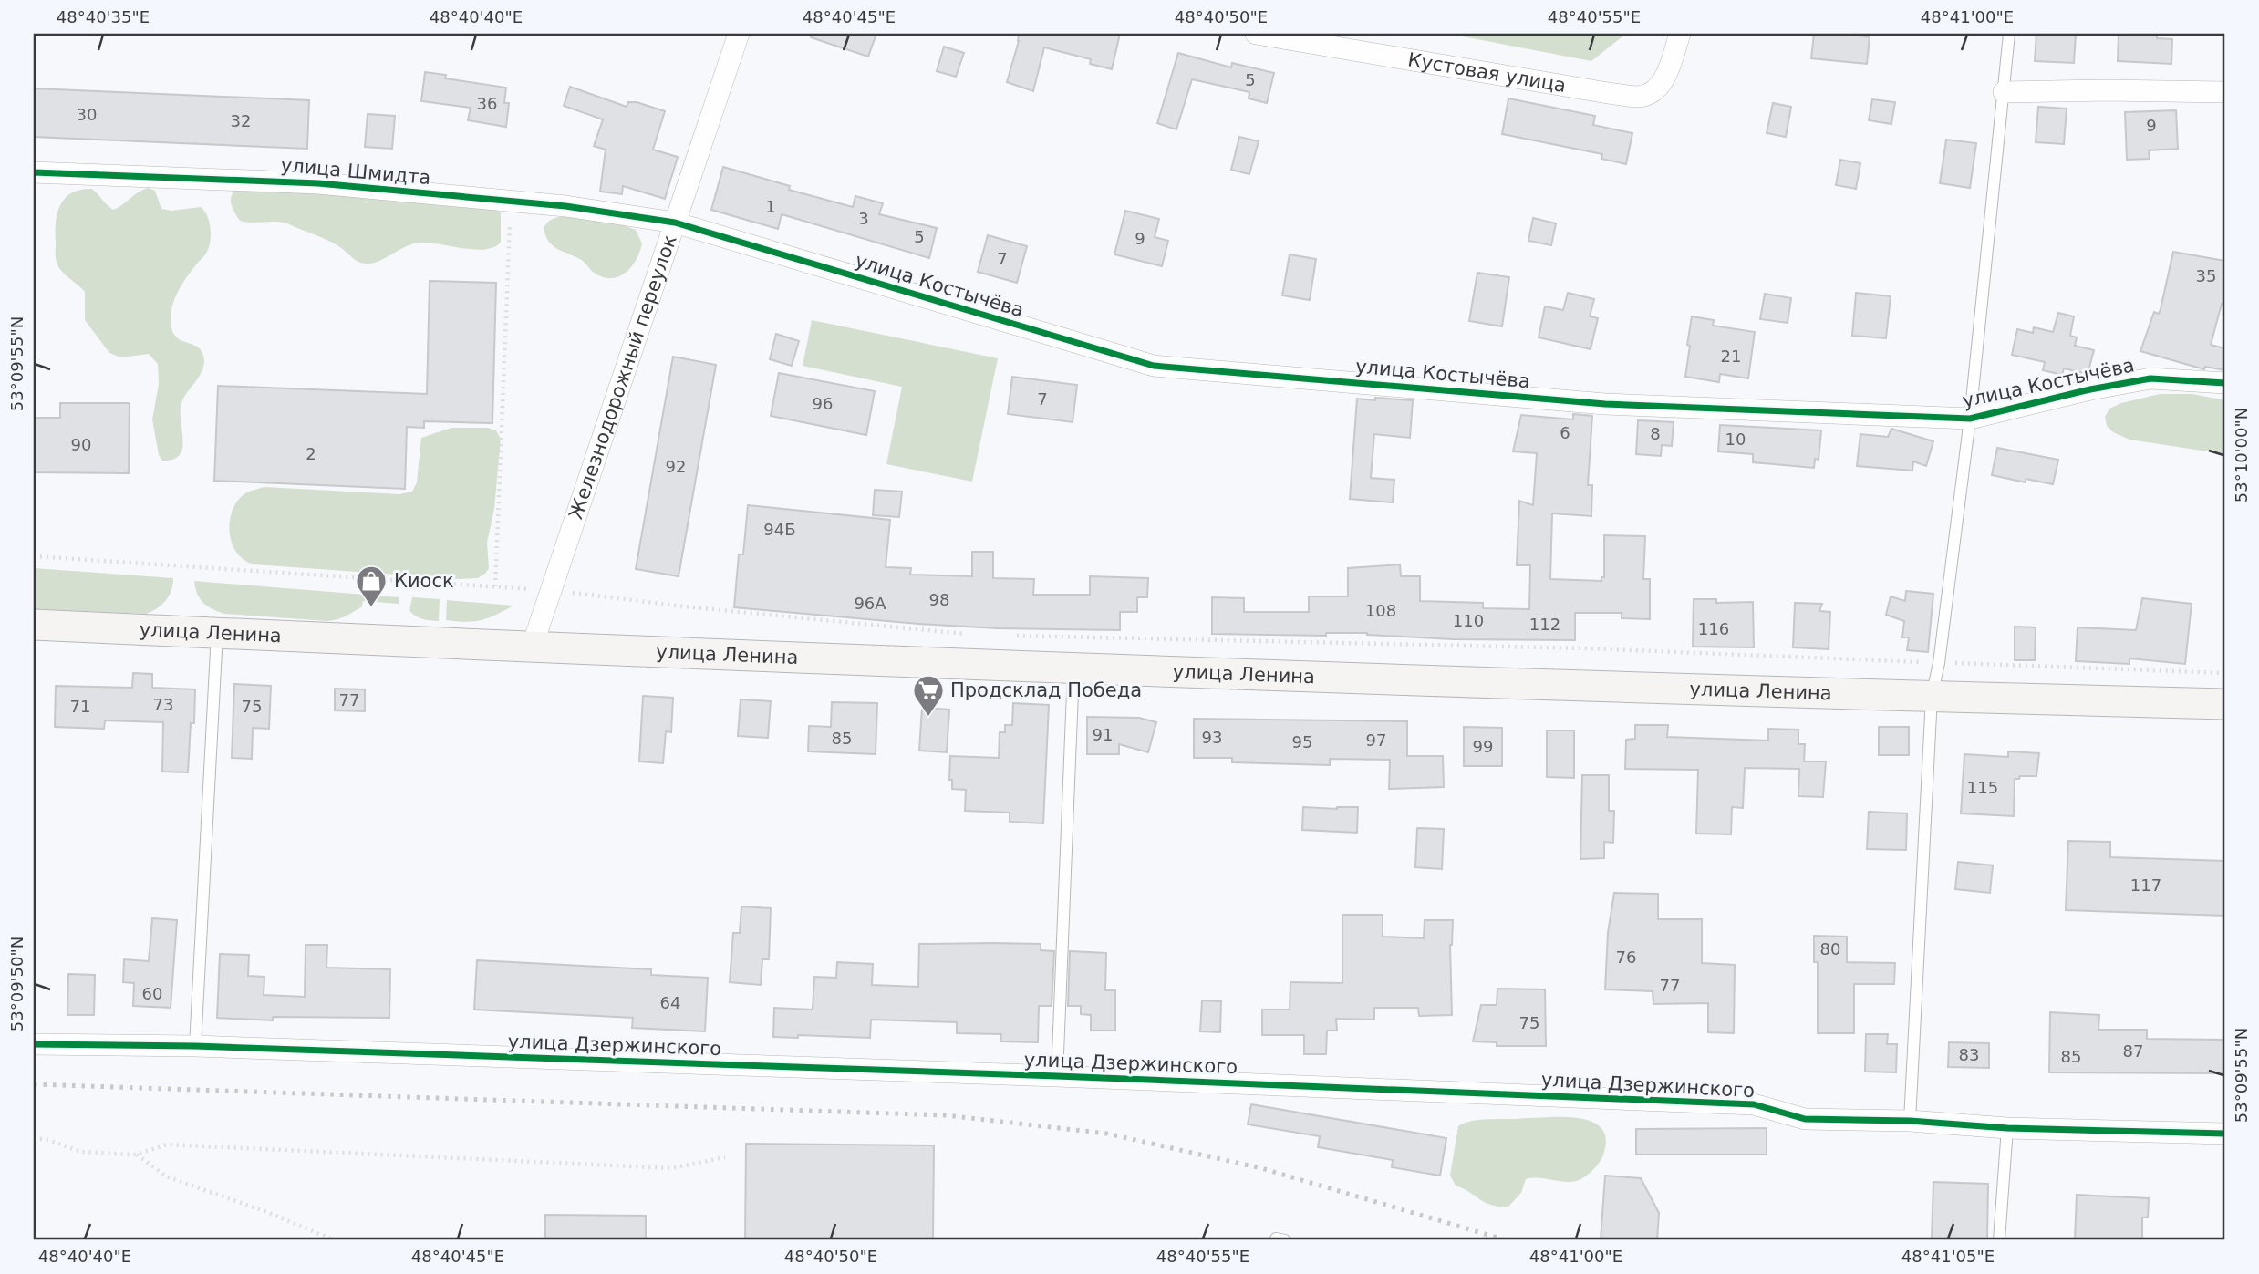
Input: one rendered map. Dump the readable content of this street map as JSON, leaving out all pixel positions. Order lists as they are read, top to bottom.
{
  "streets": {
    "main road": ["улица Ленина"],
    "street": [
      "Кустовая улица",
      "улица Шмидта",
      "улица Костычёва",
      "Железнодорожный переулок",
      "улица Дзержинского"
    ]
  },
  "crossings": [
    ["улица Шмидта", "улица Костычёва"],
    ["улица Шмидта", "Железнодорожный переулок"],
    ["улица Костычёва", "Железнодорожный переулок"],
    ["Железнодорожный переулок", "улица Ленина"]
  ],
  "places": {
    "shop": ["Киоск"],
    "supermarket": ["Продсклад Победа"]
  },
  "house_numbers": [
    "5",
    "36",
    "30",
    "32",
    "9",
    "1",
    "3",
    "5",
    "9",
    "7",
    "35",
    "21",
    "7",
    "96",
    "6",
    "8",
    "10",
    "90",
    "2",
    "92",
    "94Б",
    "98",
    "96А",
    "108",
    "110",
    "112",
    "116",
    "77",
    "73",
    "71",
    "75",
    "91",
    "93",
    "85",
    "97",
    "95",
    "99",
    "115",
    "117",
    "80",
    "76",
    "77",
    "60",
    "64",
    "75",
    "87",
    "83",
    "85"
  ],
  "coordinates": [
    "48°40'35\"E",
    "48°40'40\"E",
    "48°40'45\"E",
    "48°40'50\"E",
    "48°40'55\"E",
    "48°41'00\"E",
    "53°09'55\"N",
    "53°10'00\"N",
    "53°09'50\"N",
    "48°41'05\"E"
  ]
}
